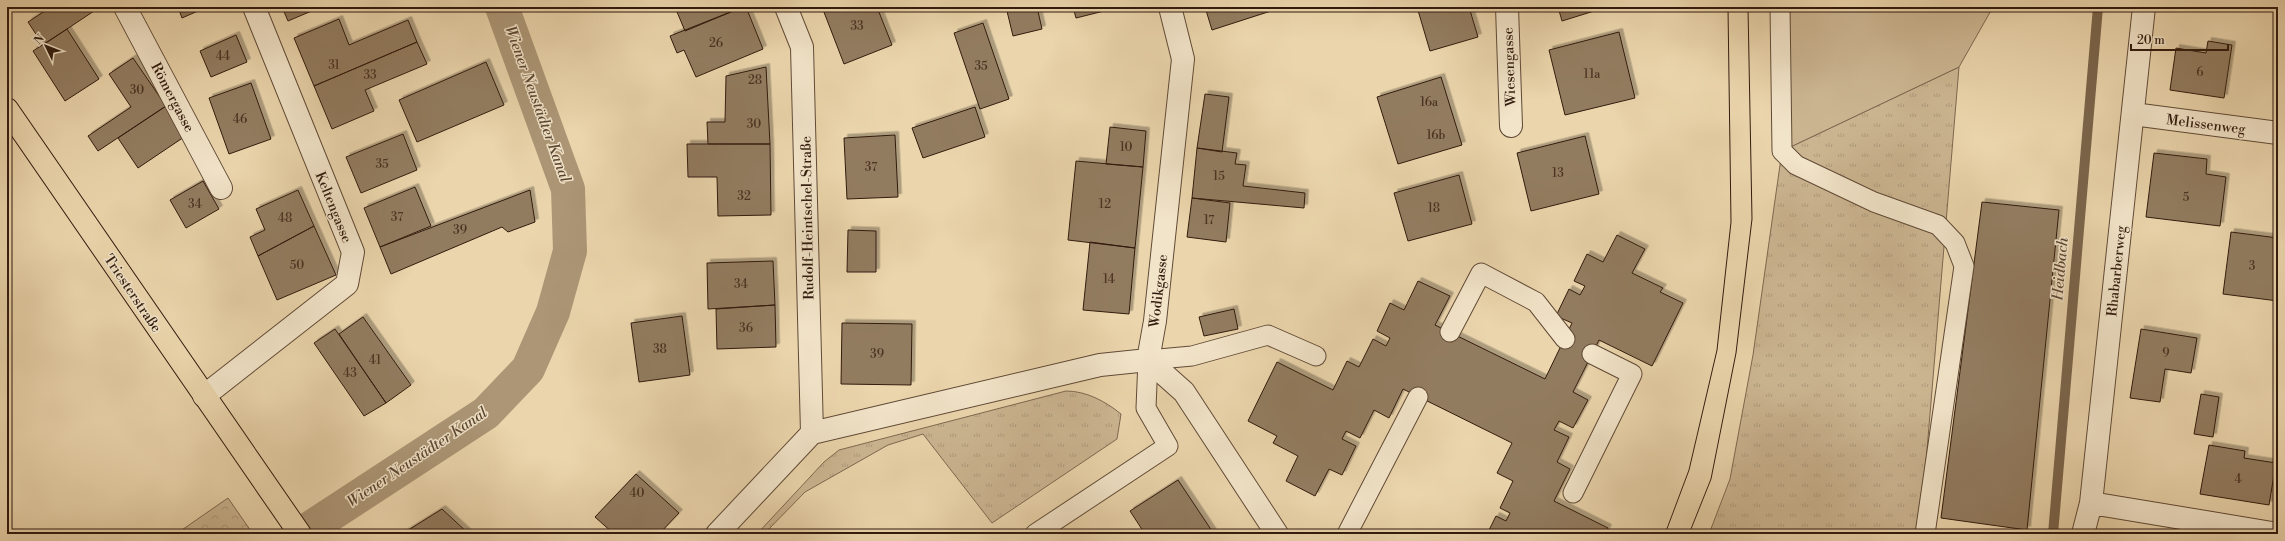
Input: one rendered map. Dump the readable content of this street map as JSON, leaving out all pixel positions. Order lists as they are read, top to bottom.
{
  "streets": {
    "main road": ["Triesterstraße"],
    "street": [
      "Wiesengasse",
      "Römergasse",
      "Melissenweg",
      "Keltengasse",
      "Rudolf-Heintschel-Straße",
      "Rhabarberweg",
      "Wodikgasse"
    ]
  },
  "crossings": [
    ["Melissenweg", "Rhabarberweg"],
    ["Keltengasse", "Triesterstraße"]
  ],
  "water": ["Wiener Neustädter Kanal", "Heidbach"],
  "house_numbers": [
    "33",
    "26",
    "44",
    "31",
    "35",
    "6",
    "11a",
    "33",
    "28",
    "30",
    "16a",
    "46",
    "30",
    "16b",
    "10",
    "35",
    "37",
    "13",
    "15",
    "32",
    "5",
    "34",
    "12",
    "18",
    "37",
    "48",
    "17",
    "39",
    "50",
    "3",
    "14",
    "34",
    "36",
    "38",
    "9",
    "39",
    "41",
    "43",
    "4",
    "40"
  ],
  "scale_bar": "20 m",
  "north": "top left"
}
